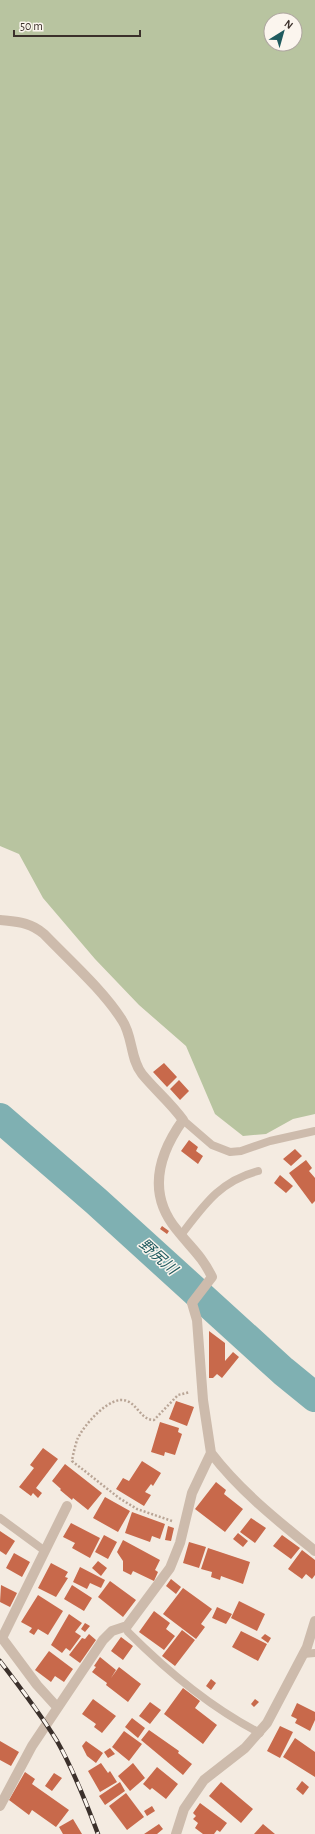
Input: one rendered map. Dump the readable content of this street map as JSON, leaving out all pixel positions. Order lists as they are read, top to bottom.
{
  "water": ["野尻川"],
  "scale_bar": "50 m",
  "north": "top right"
}
